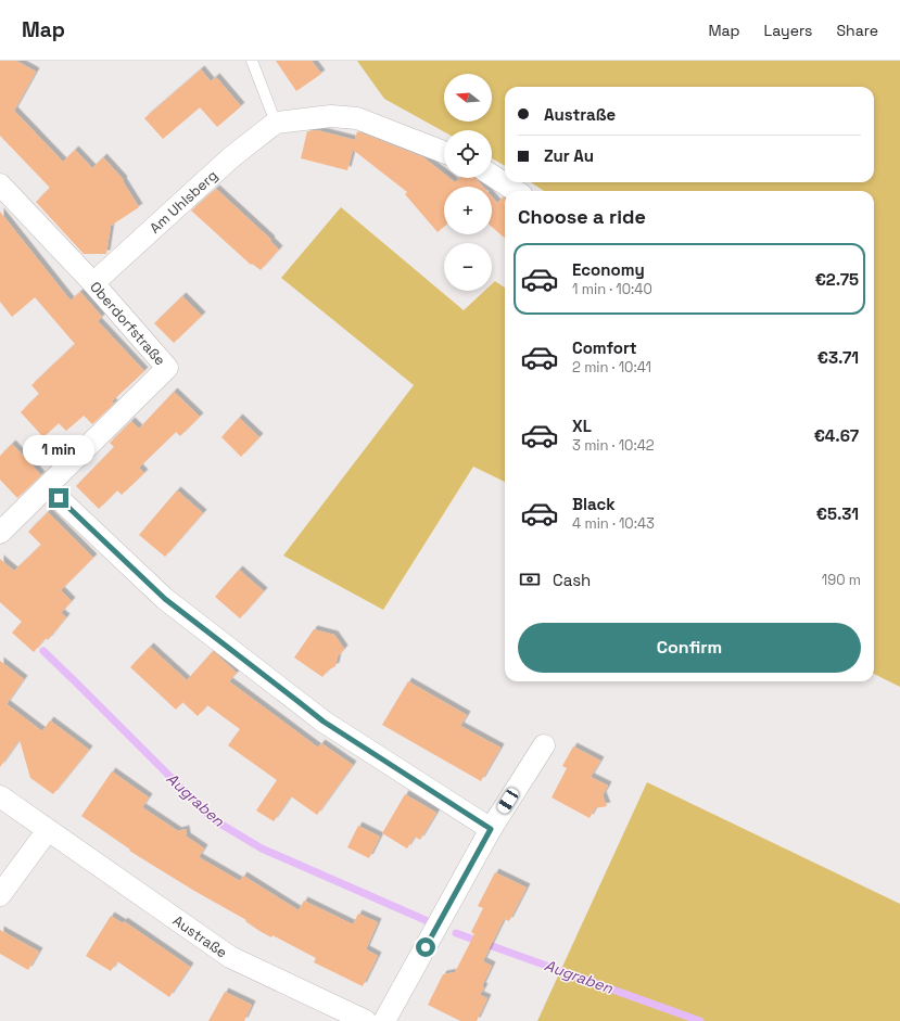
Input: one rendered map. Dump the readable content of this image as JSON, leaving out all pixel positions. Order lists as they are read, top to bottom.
{
  "streets": {
    "street": ["Am Uhlsberg", "Oberdorfstraße", "Austraße"]
  },
  "crossings": [
    ["Am Uhlsberg", "Oberdorfstraße"]
  ],
  "water": ["Augraben"],
  "north": "left",
  "page": {
    "header": "Map",
    "nav": ["Map", "Layers", "Share"],
    "map_buttons": ["+", "−"],
    "banner": ["Austraße", "Zur Au"],
    "heading": "Choose a ride",
    "list": [
      {
        "name": "Economy",
        "note": "1 min · 10:40",
        "value": "€2.75"
      },
      {
        "name": "Comfort",
        "note": "2 min · 10:41",
        "value": "€3.71"
      },
      {
        "name": "XL",
        "note": "3 min · 10:42",
        "value": "€4.67"
      },
      {
        "name": "Black",
        "note": "4 min · 10:43",
        "value": "€5.31"
      }
    ],
    "bubble": "1 min",
    "pay": ["Cash", "190 m"],
    "buttons": "Confirm"
  }
}
